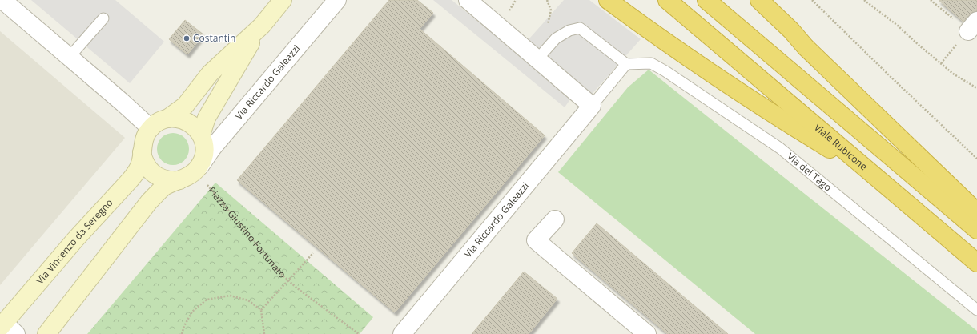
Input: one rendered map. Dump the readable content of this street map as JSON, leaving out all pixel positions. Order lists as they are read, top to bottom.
{
  "streets": {
    "highway": ["Viale Rubicone"],
    "main road": ["Via Vincenzo da Seregno"],
    "street": ["Via Riccardo Galeazzi"],
    "lane": ["Via del Tago"],
    "path": ["Piazza Giustino Fortunato"]
  },
  "crossings": [
    ["Via Riccardo Galeazzi", "Via del Tago"],
    ["Via Riccardo Galeazzi", "Via Vincenzo da Seregno"]
  ],
  "places": ["Costantin"]
}
